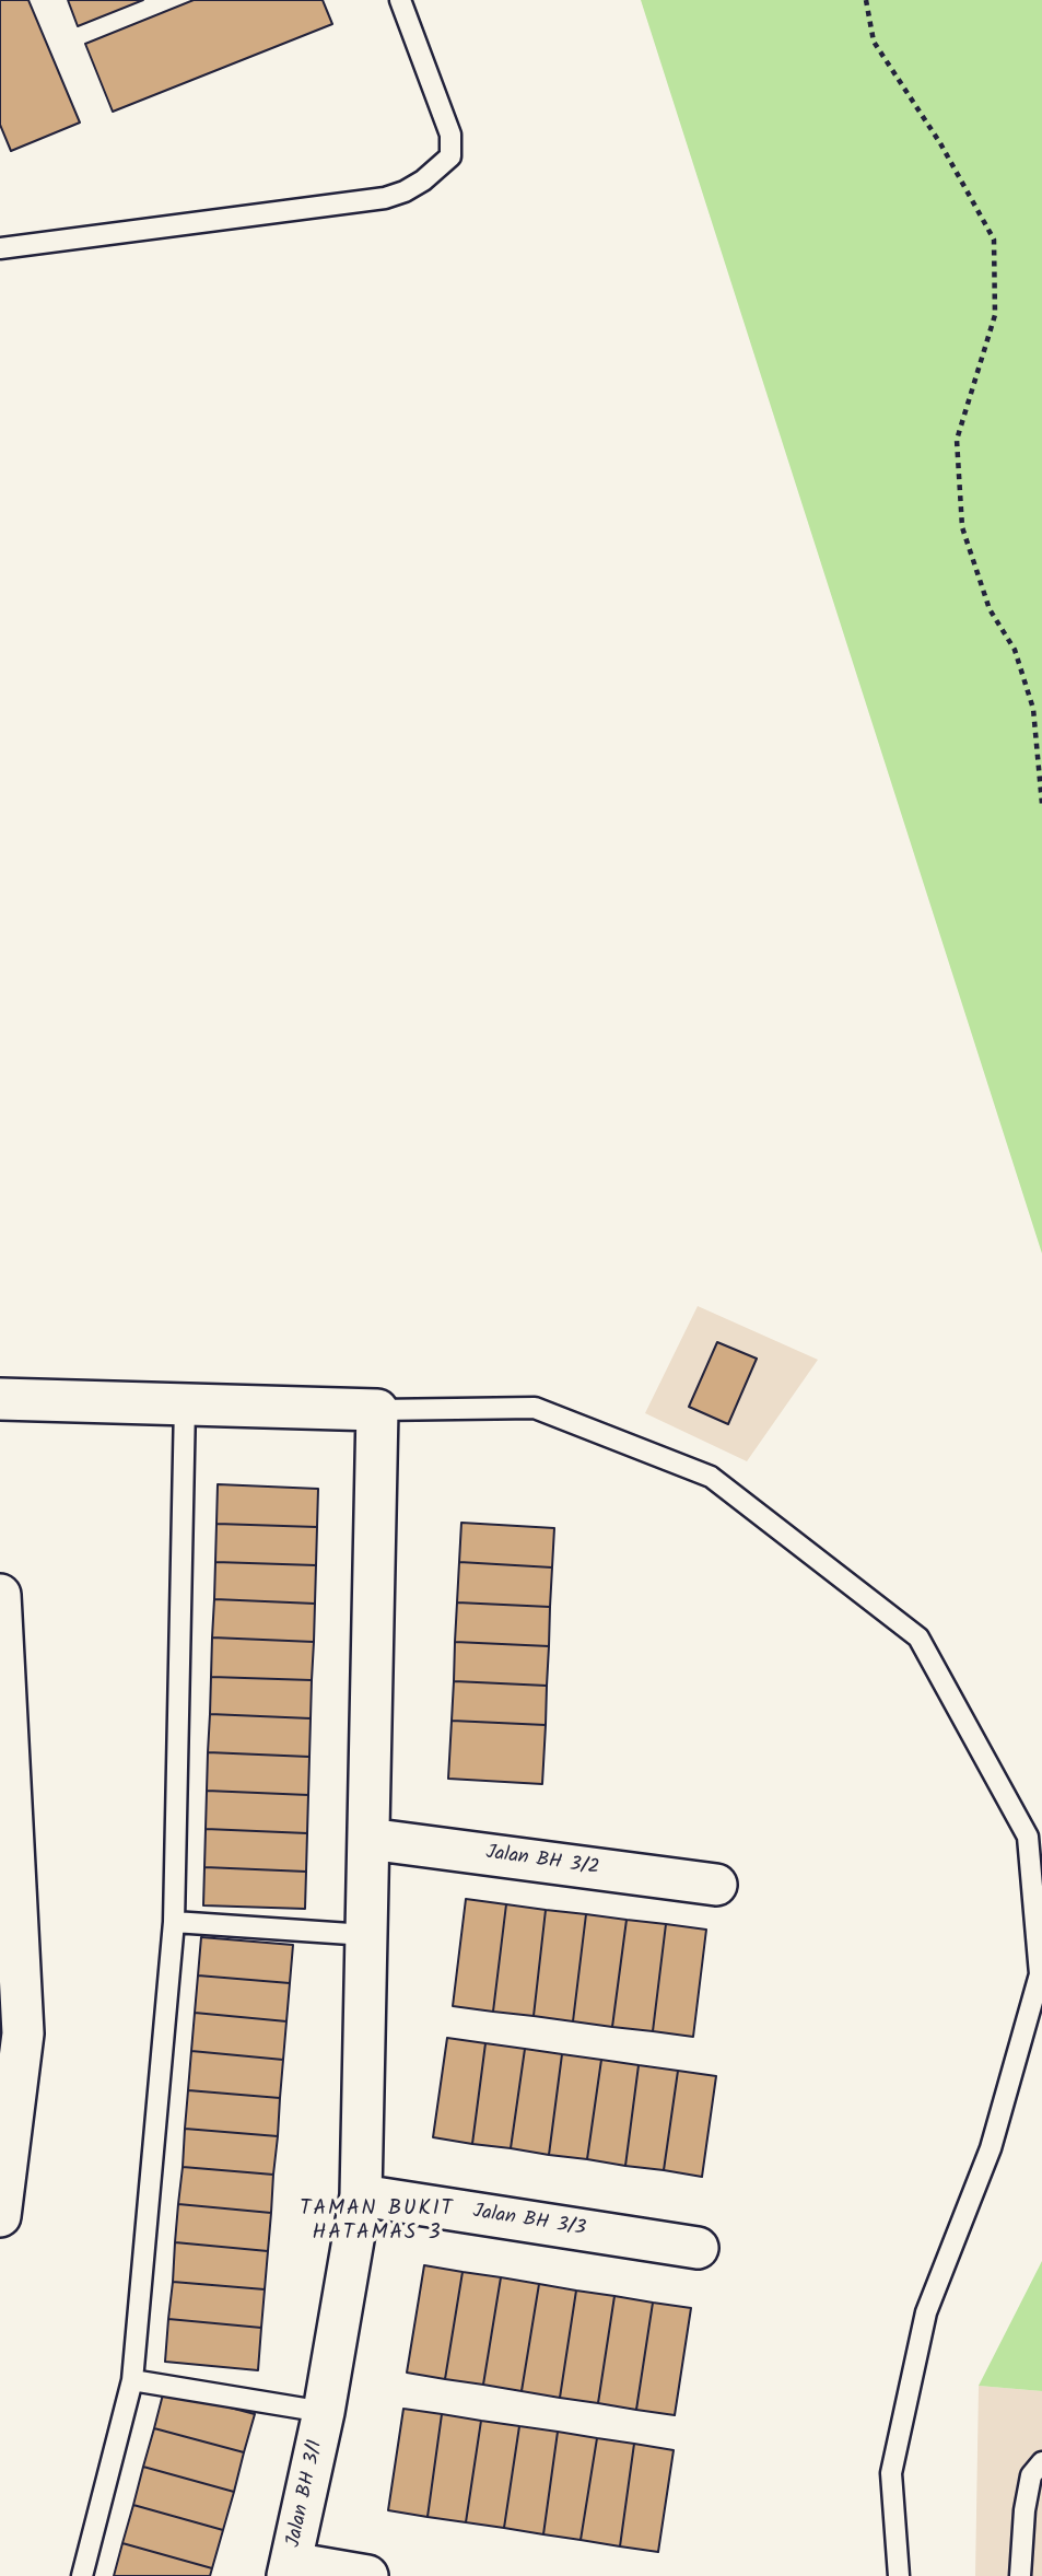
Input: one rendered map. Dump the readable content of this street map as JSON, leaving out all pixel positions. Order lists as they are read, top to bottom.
{
  "streets": {
    "street": ["Jalan BH 3/2", "Jalan BH 3/3", "Jalan BH 3/1"]
  },
  "crossings": [
    ["Jalan BH 3/2", "Jalan BH 3/1"],
    ["Jalan BH 3/3", "Jalan BH 3/1"]
  ],
  "districts": ["TAMAN BUKIT HATAMAS 3"]
}
